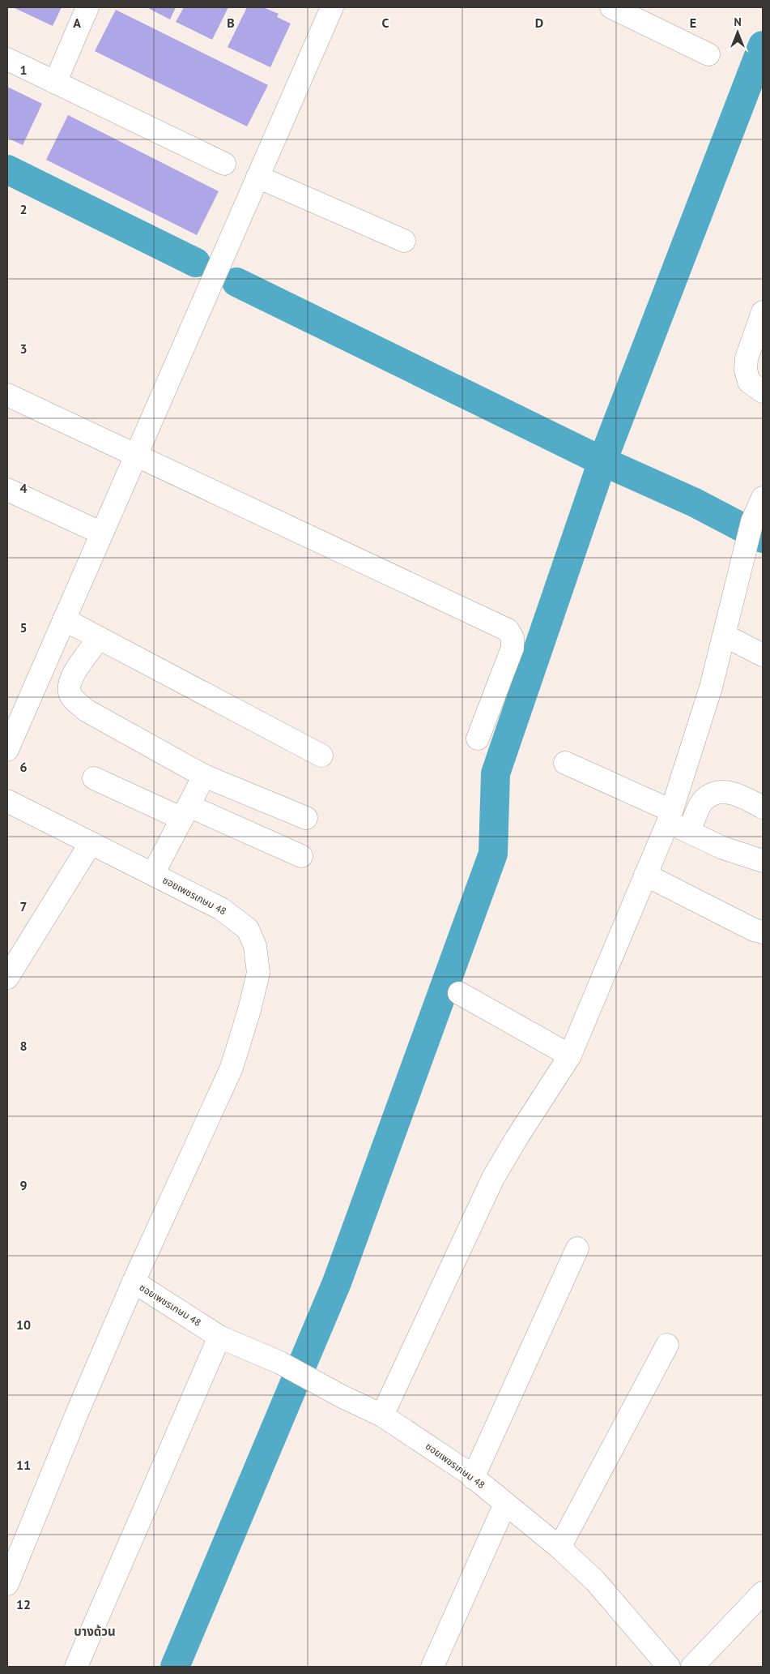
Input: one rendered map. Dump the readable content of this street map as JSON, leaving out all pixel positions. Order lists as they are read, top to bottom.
{
  "streets": {
    "street": ["ซอยเพชรเกษม 48"]
  },
  "districts": ["บางด้วน"],
  "north": "top",
  "grid": {
    "columns": [
      "A",
      "B",
      "C",
      "D",
      "E"
    ],
    "rows": [
      "1",
      "2",
      "3",
      "4",
      "5",
      "6",
      "7",
      "8",
      "9",
      "10",
      "11",
      "12"
    ]
  }
}
